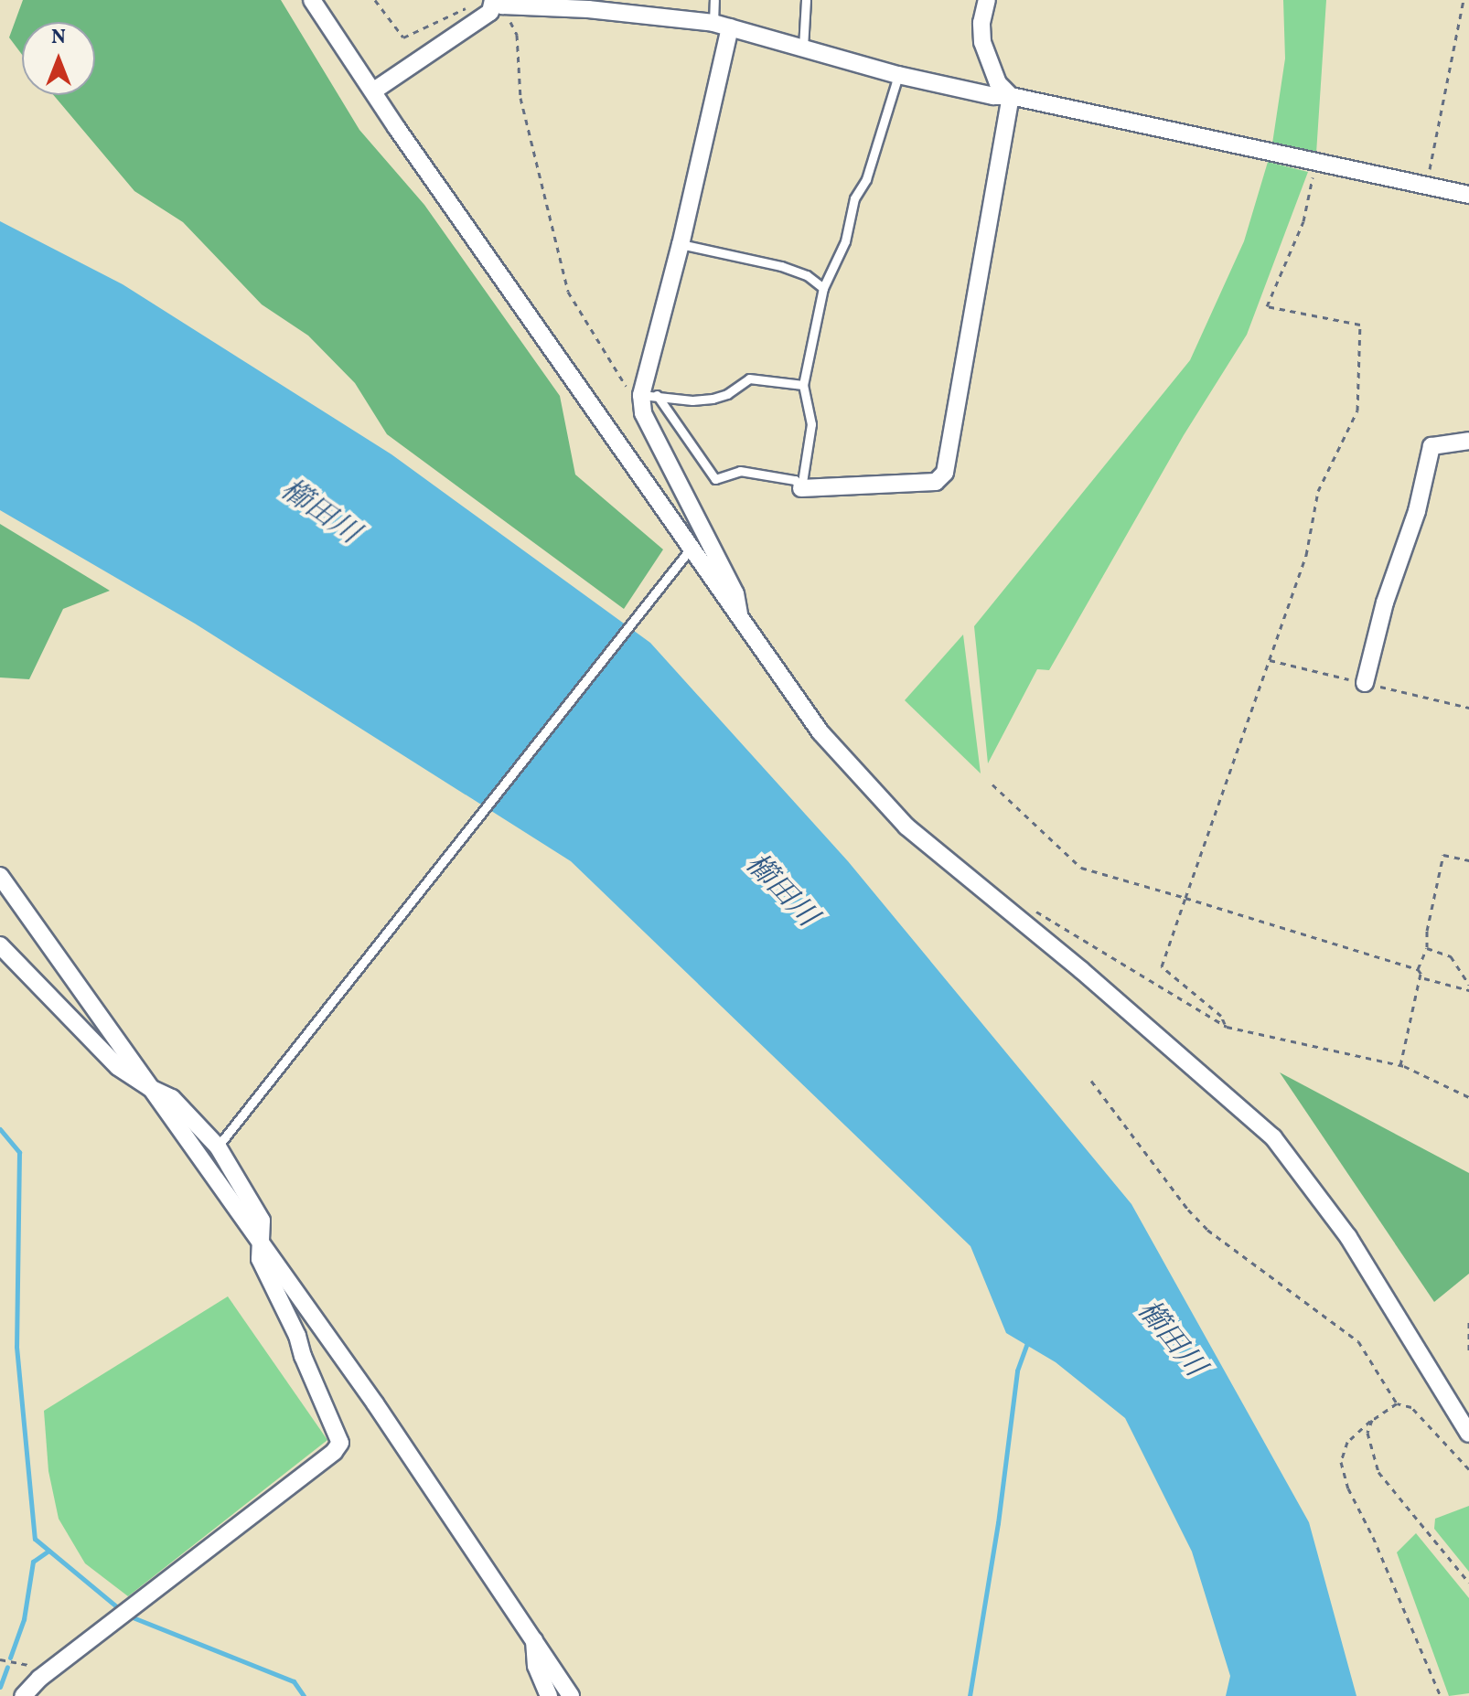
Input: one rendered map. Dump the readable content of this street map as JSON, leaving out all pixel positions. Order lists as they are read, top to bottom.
{
  "water": ["櫛田川"],
  "north": "top"
}
